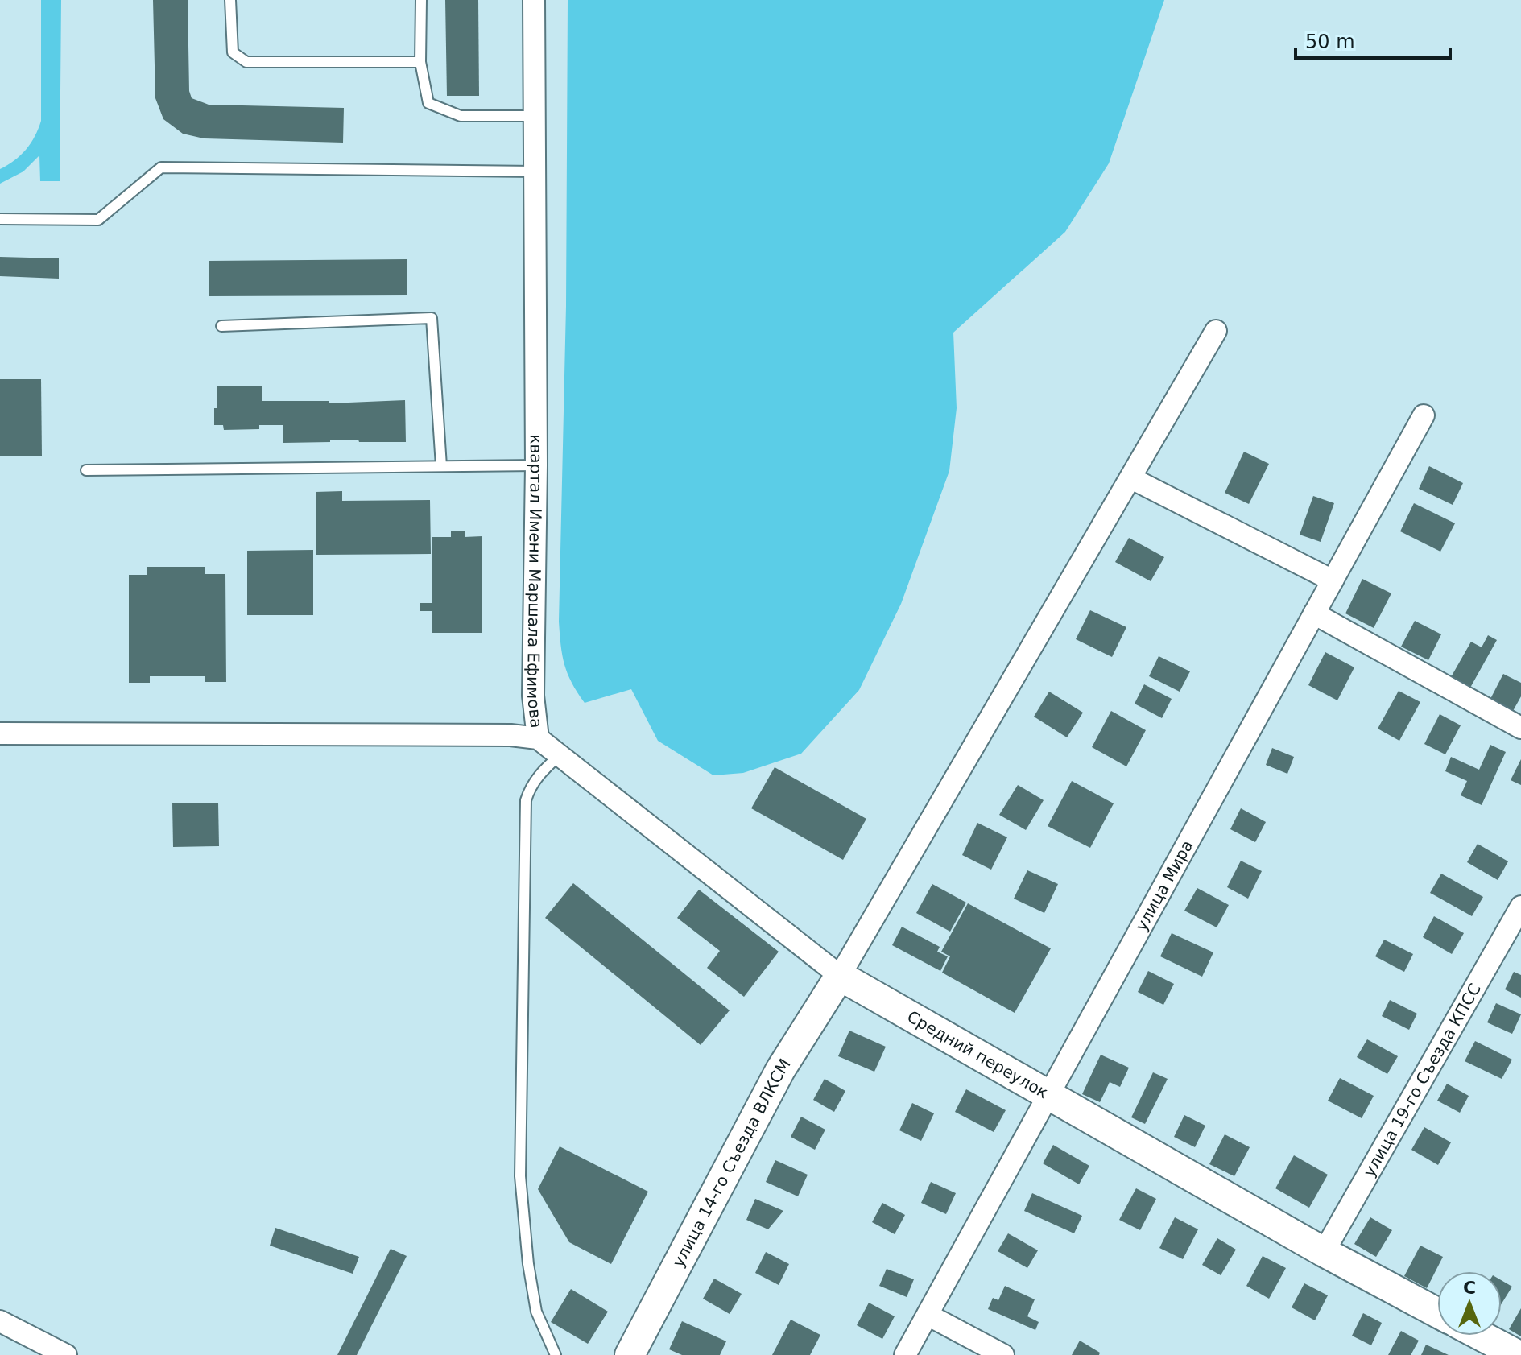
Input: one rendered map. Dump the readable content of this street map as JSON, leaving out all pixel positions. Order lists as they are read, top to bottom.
{
  "streets": {
    "street": [
      "квартал Имени Маршала Ефимова",
      "улица Мира",
      "Средний переулок",
      "улица 19-го Съезда КПСС",
      "улица 14-го Съезда ВЛКСМ"
    ]
  },
  "crossings": [
    ["квартал Имени Маршала Ефимова", "Средний переулок"],
    ["улица Мира", "Средний переулок"],
    ["Средний переулок", "улица 19-го Съезда КПСС"],
    ["Средний переулок", "улица 14-го Съезда ВЛКСМ"]
  ],
  "scale_bar": "50 m",
  "north": "top"
}
